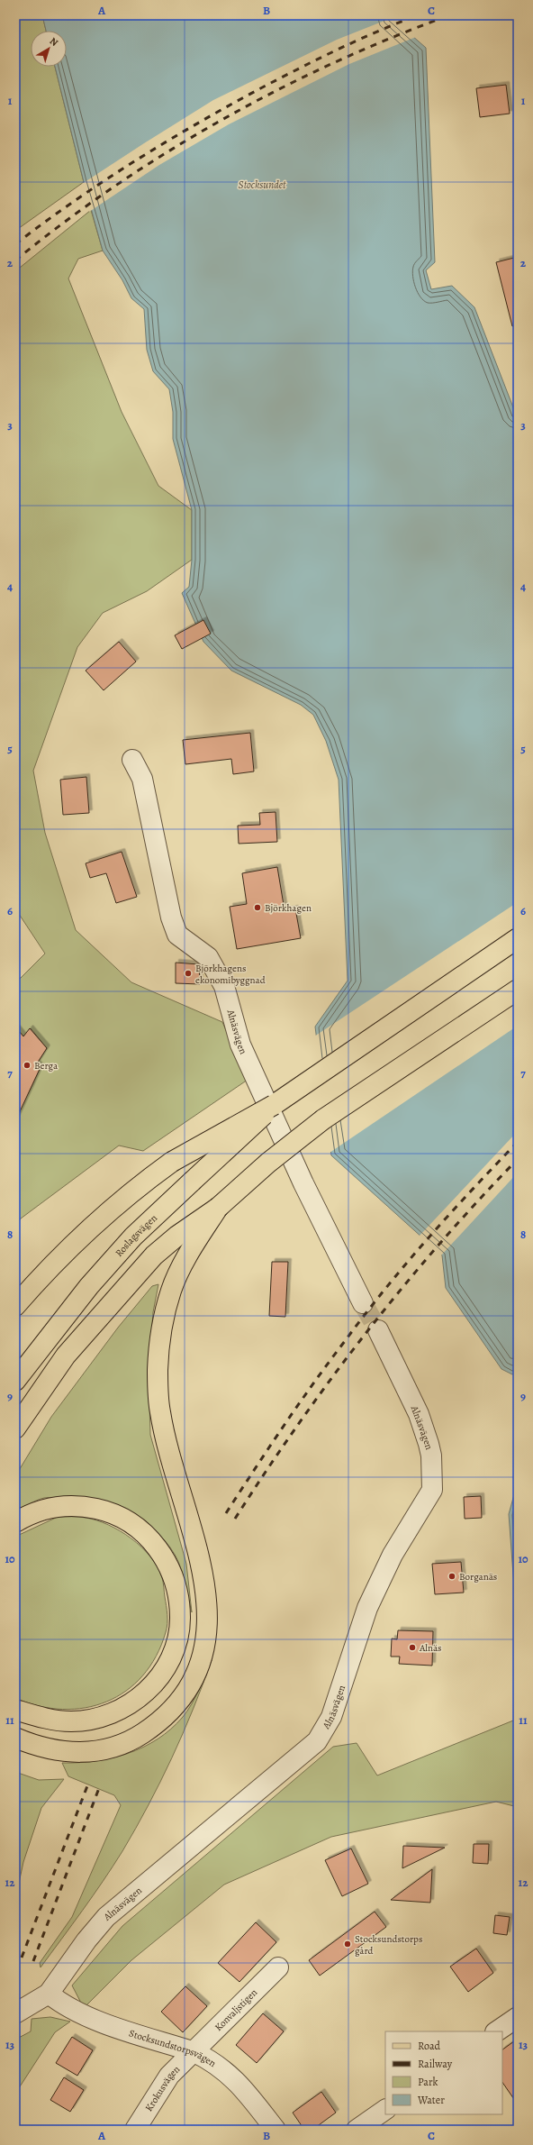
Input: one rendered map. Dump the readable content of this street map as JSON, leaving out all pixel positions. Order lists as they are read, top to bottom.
{
  "streets": {
    "main road": ["Roslagsvägen"],
    "street": [
      "Alnäsvägen",
      "Konvaljstigen",
      "Stocksundstorpsvägen",
      "Krokusvägen"
    ]
  },
  "crossings": [
    ["Alnäsvägen", "Stocksundstorpsvägen"],
    ["Konvaljstigen", "Stocksundstorpsvägen"],
    ["Konvaljstigen", "Krokusvägen"],
    ["Stocksundstorpsvägen", "Krokusvägen"]
  ],
  "water": ["Stocksundet"],
  "places": [
    "Björkhagen",
    "Björkhagens ekonomibyggnad",
    "Berga",
    "Borganäs",
    "Alnäs",
    "Stocksundstorps gård"
  ],
  "legend": [
    "Road",
    "Railway",
    "Park",
    "Water"
  ],
  "north": "top right",
  "grid": {
    "columns": ["A", "B", "C"],
    "rows": [
      "1",
      "2",
      "3",
      "4",
      "5",
      "6",
      "7",
      "8",
      "9",
      "10",
      "11",
      "12",
      "13"
    ]
  }
}
